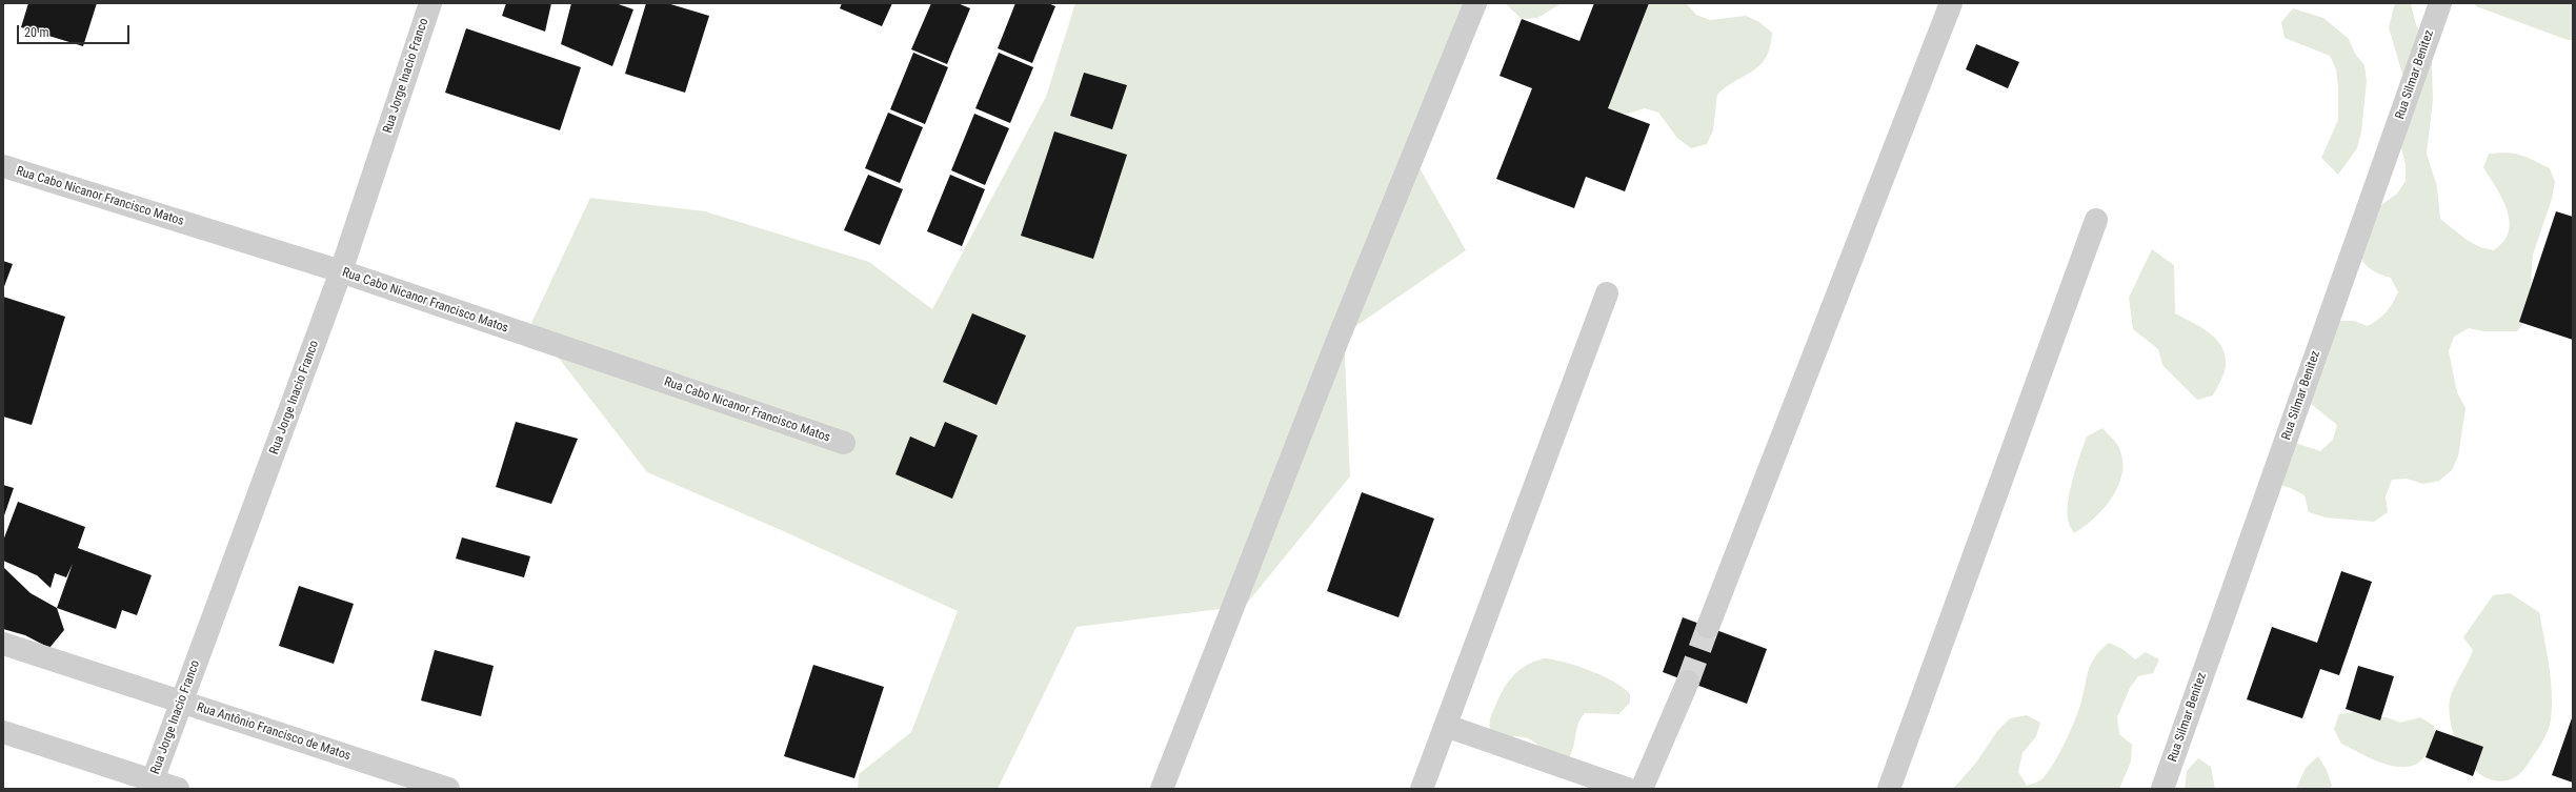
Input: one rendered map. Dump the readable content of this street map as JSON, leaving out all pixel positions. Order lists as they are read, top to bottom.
{
  "streets": {
    "street": [
      "Rua Silmar Benitez",
      "Rua Jorge Inacio Franco",
      "Rua Cabo Nicanor Francisco Matos",
      "Rua Antônio Francisco de Matos"
    ]
  },
  "crossings": [
    ["Rua Jorge Inacio Franco", "Rua Cabo Nicanor Francisco Matos"],
    ["Rua Jorge Inacio Franco", "Rua Antônio Francisco de Matos"]
  ],
  "scale_bar": "20 m"
}
